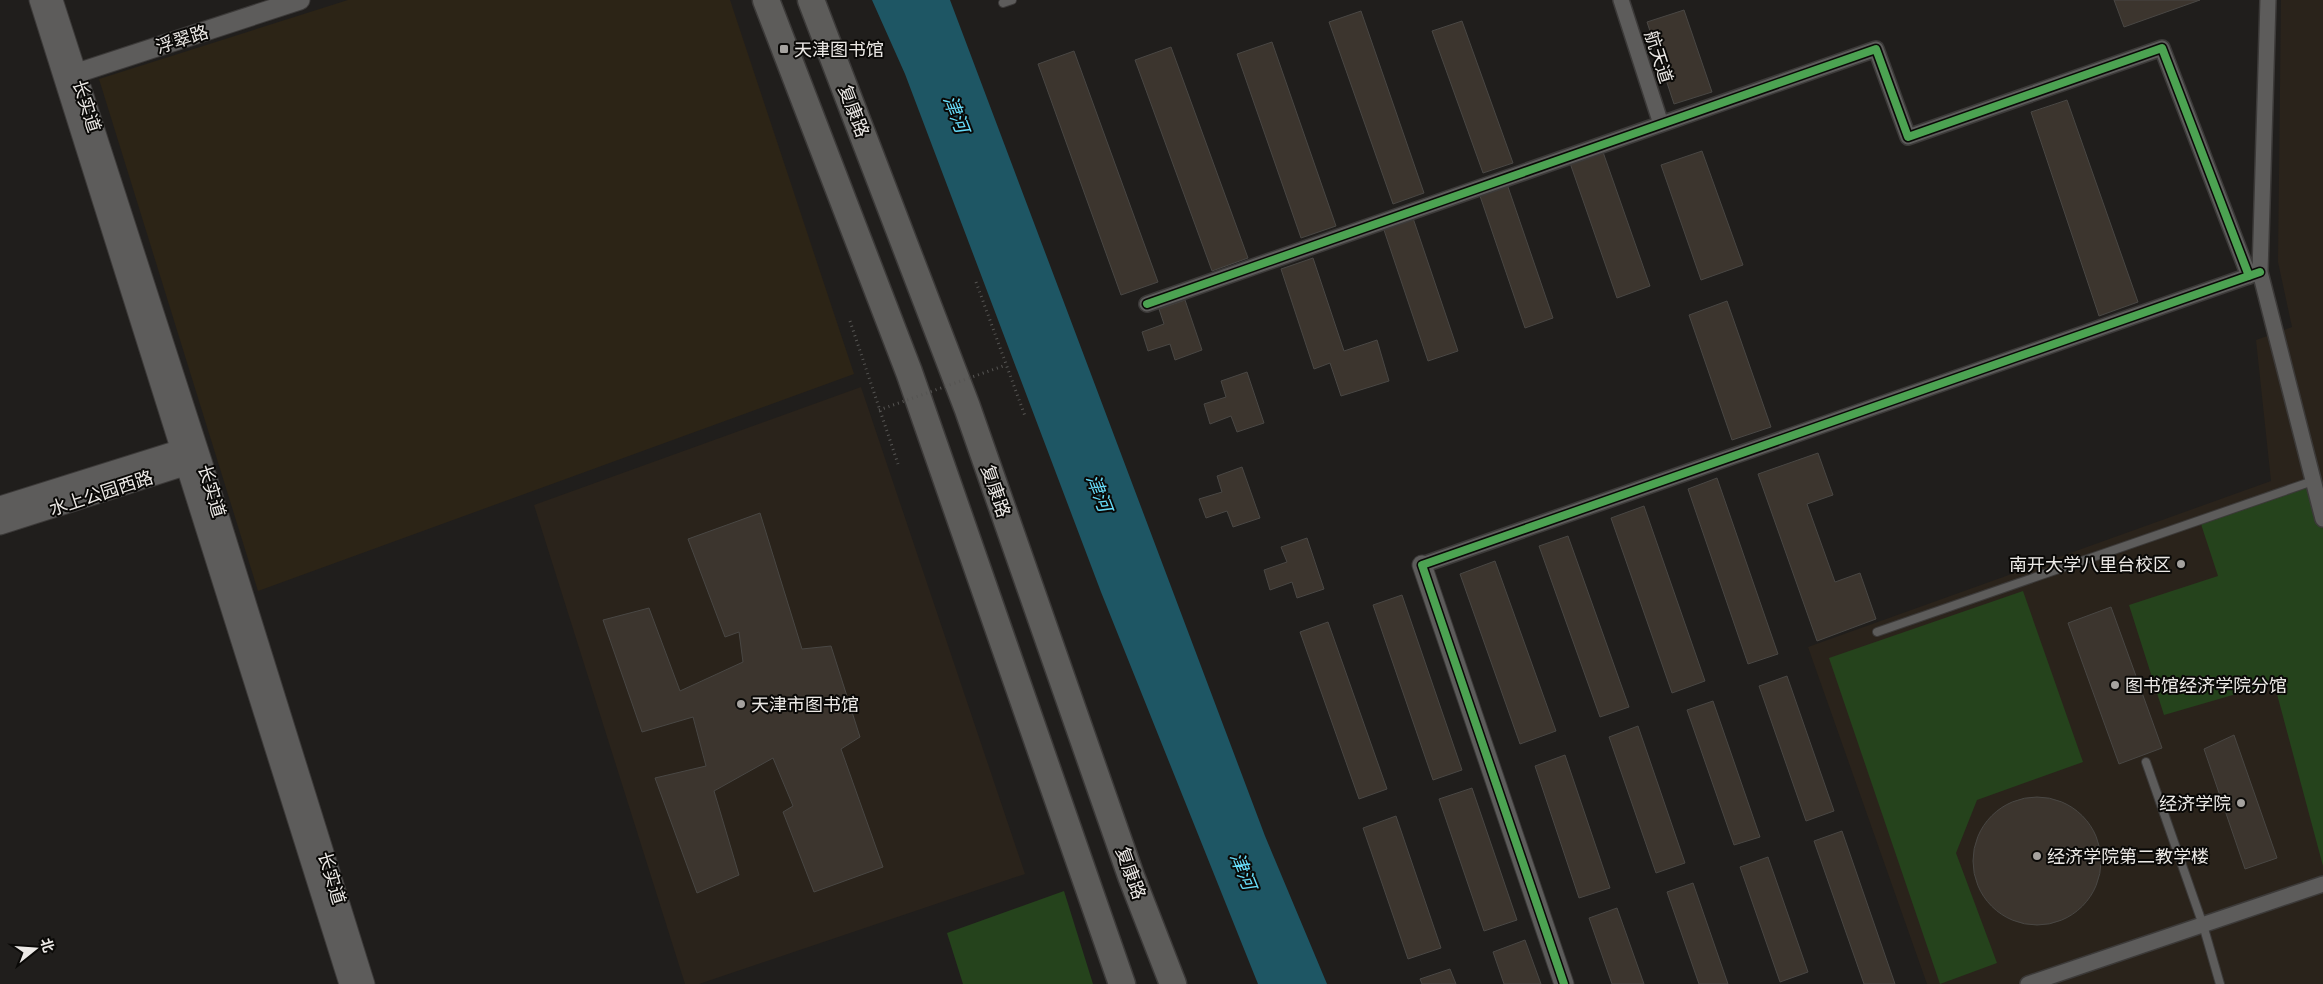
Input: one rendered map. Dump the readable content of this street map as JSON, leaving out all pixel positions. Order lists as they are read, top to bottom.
{
  "streets": {
    "highway": ["复康路"],
    "street": [
      "浮翠路",
      "航天道",
      "长实道",
      "水上公园西路"
    ]
  },
  "crossings": [
    ["浮翠路", "长实道"],
    ["长实道", "水上公园西路"]
  ],
  "water": ["津河"],
  "places": {
    "transit": ["天津图书馆"],
    "other": [
      "南开大学八里台校区",
      "图书馆经济学院分馆",
      "天津市图书馆",
      "经济学院",
      "经济学院第二教学楼"
    ]
  },
  "north": "right"
}
